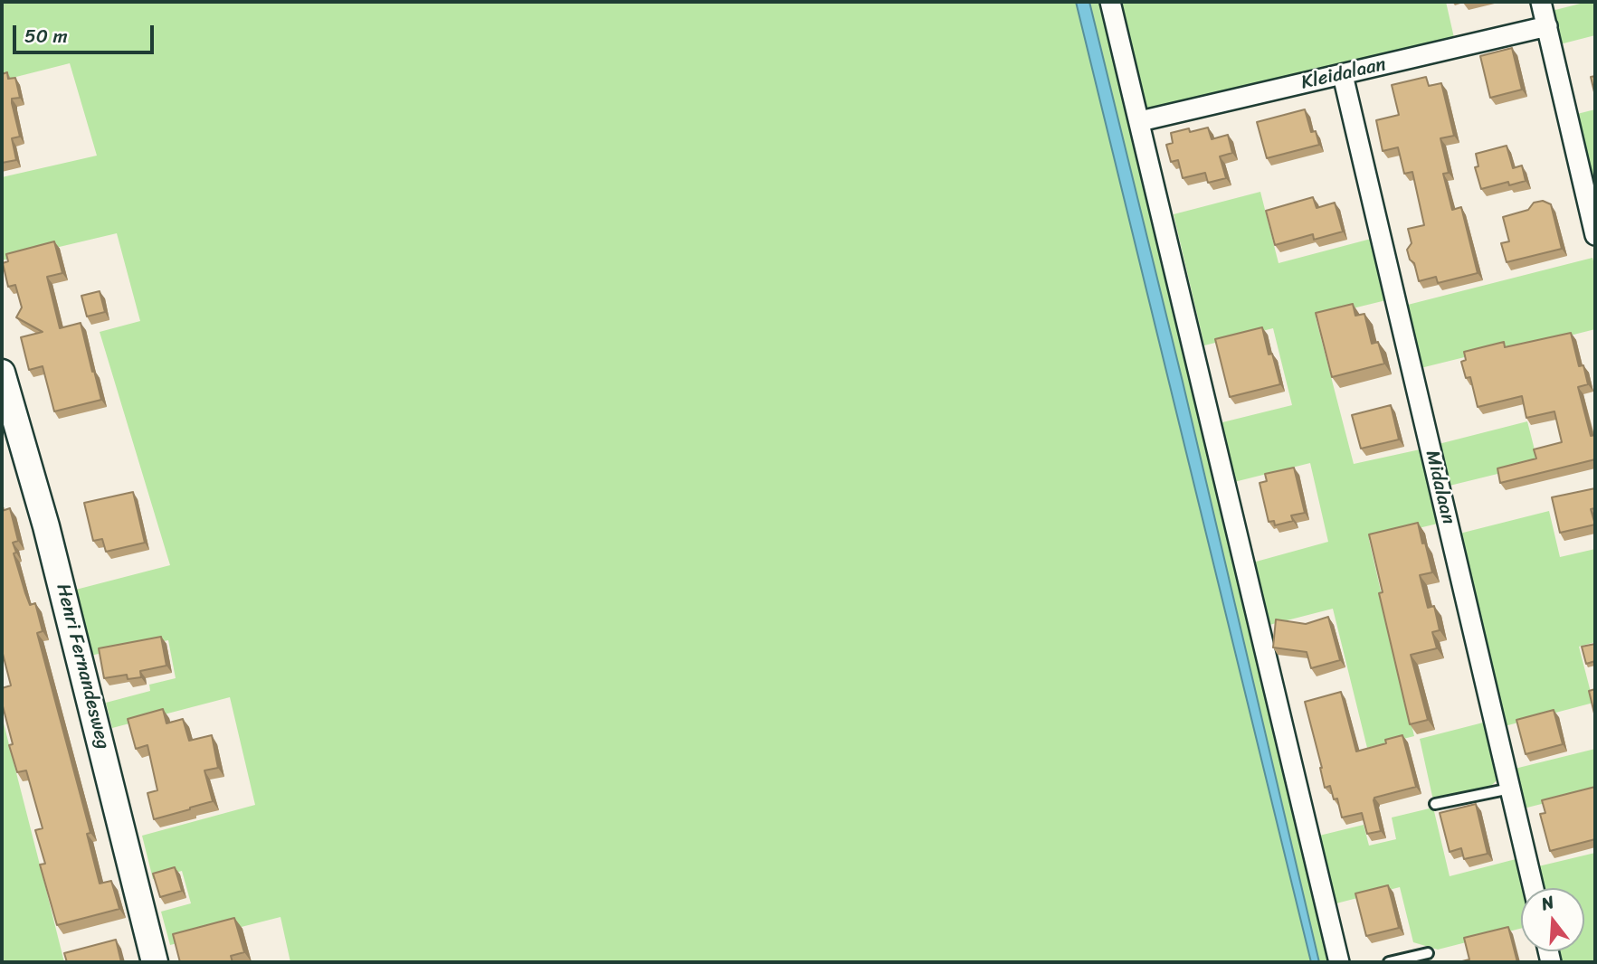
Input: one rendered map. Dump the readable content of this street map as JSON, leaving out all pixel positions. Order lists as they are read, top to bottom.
{
  "streets": {
    "street": ["Kleidalaan", "Midalaan", "Henri Fernandesweg"]
  },
  "crossings": [
    ["Kleidalaan", "Midalaan"]
  ],
  "scale_bar": "50 m",
  "north": "top"
}
